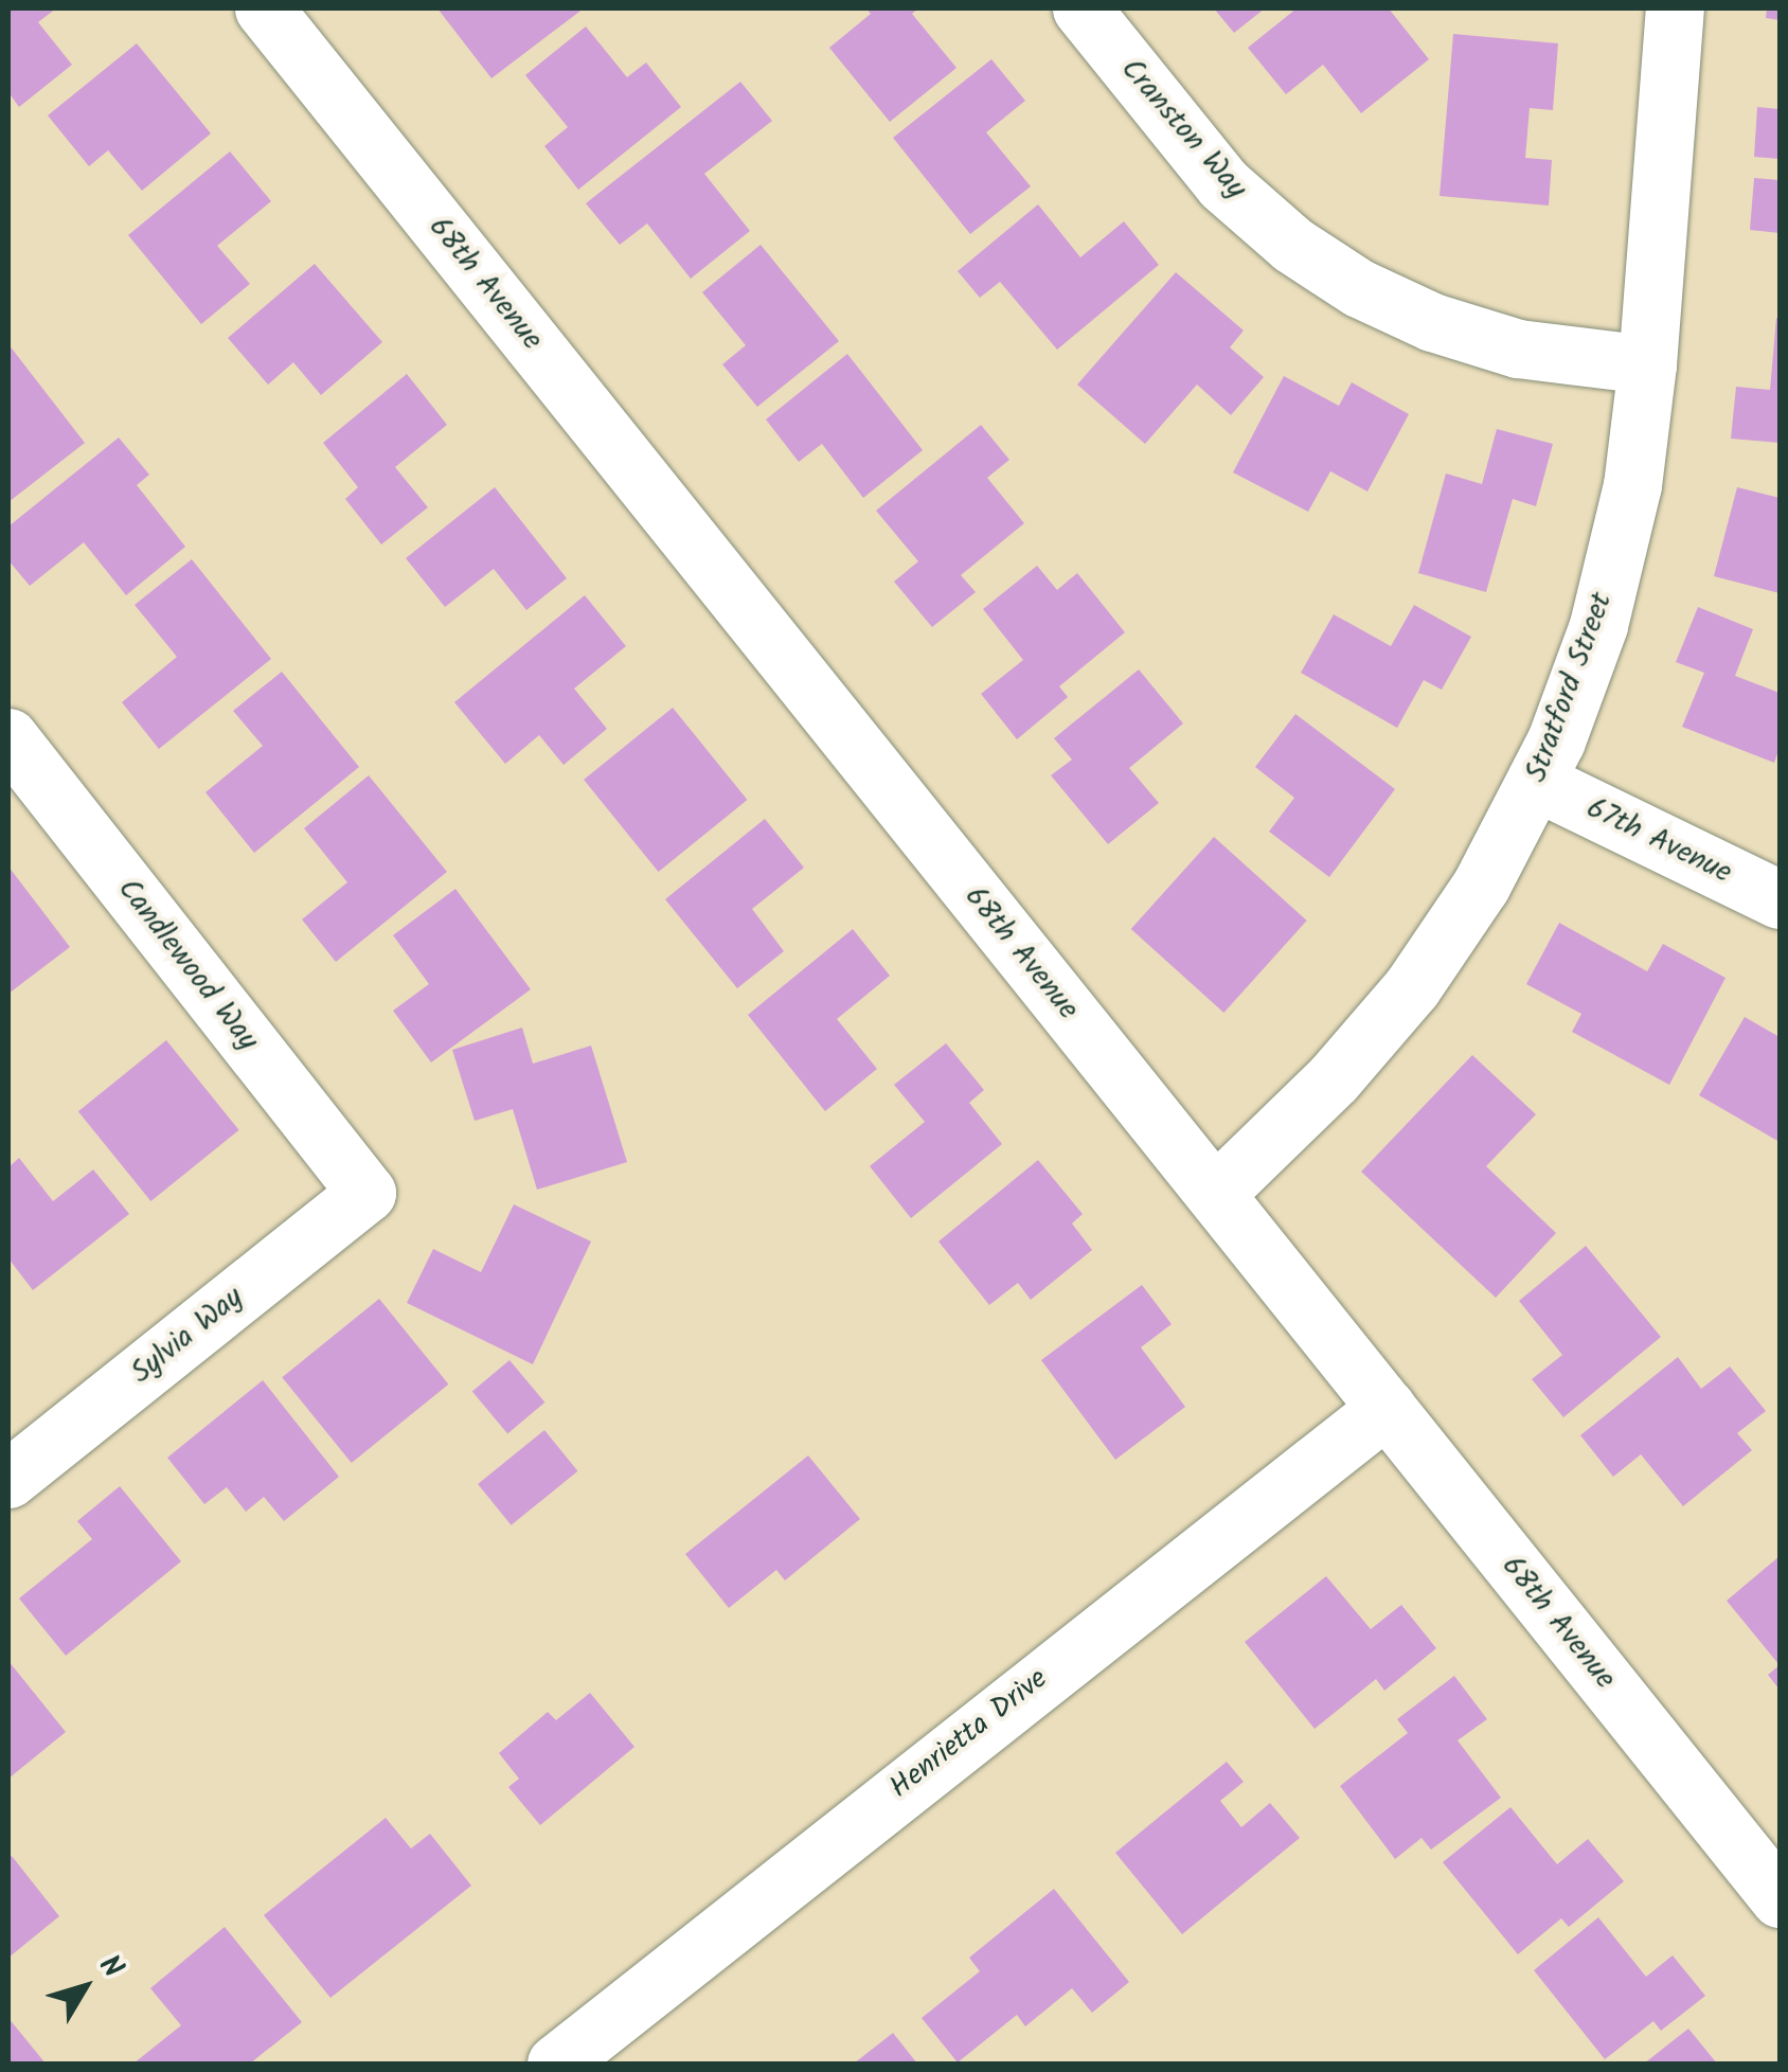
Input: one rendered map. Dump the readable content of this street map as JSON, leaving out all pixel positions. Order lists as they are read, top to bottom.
{
  "streets": {
    "street": [
      "Cranston Way",
      "68th Avenue",
      "Stratford Street",
      "67th Avenue",
      "Candlewood Way",
      "Sylvia Way",
      "Henrietta Drive"
    ]
  },
  "crossings": [
    ["Cranston Way", "Stratford Street"],
    ["68th Avenue", "Stratford Street"],
    ["68th Avenue", "Henrietta Drive"],
    ["Stratford Street", "67th Avenue"],
    ["Candlewood Way", "Sylvia Way"]
  ],
  "north": "top right"
}
